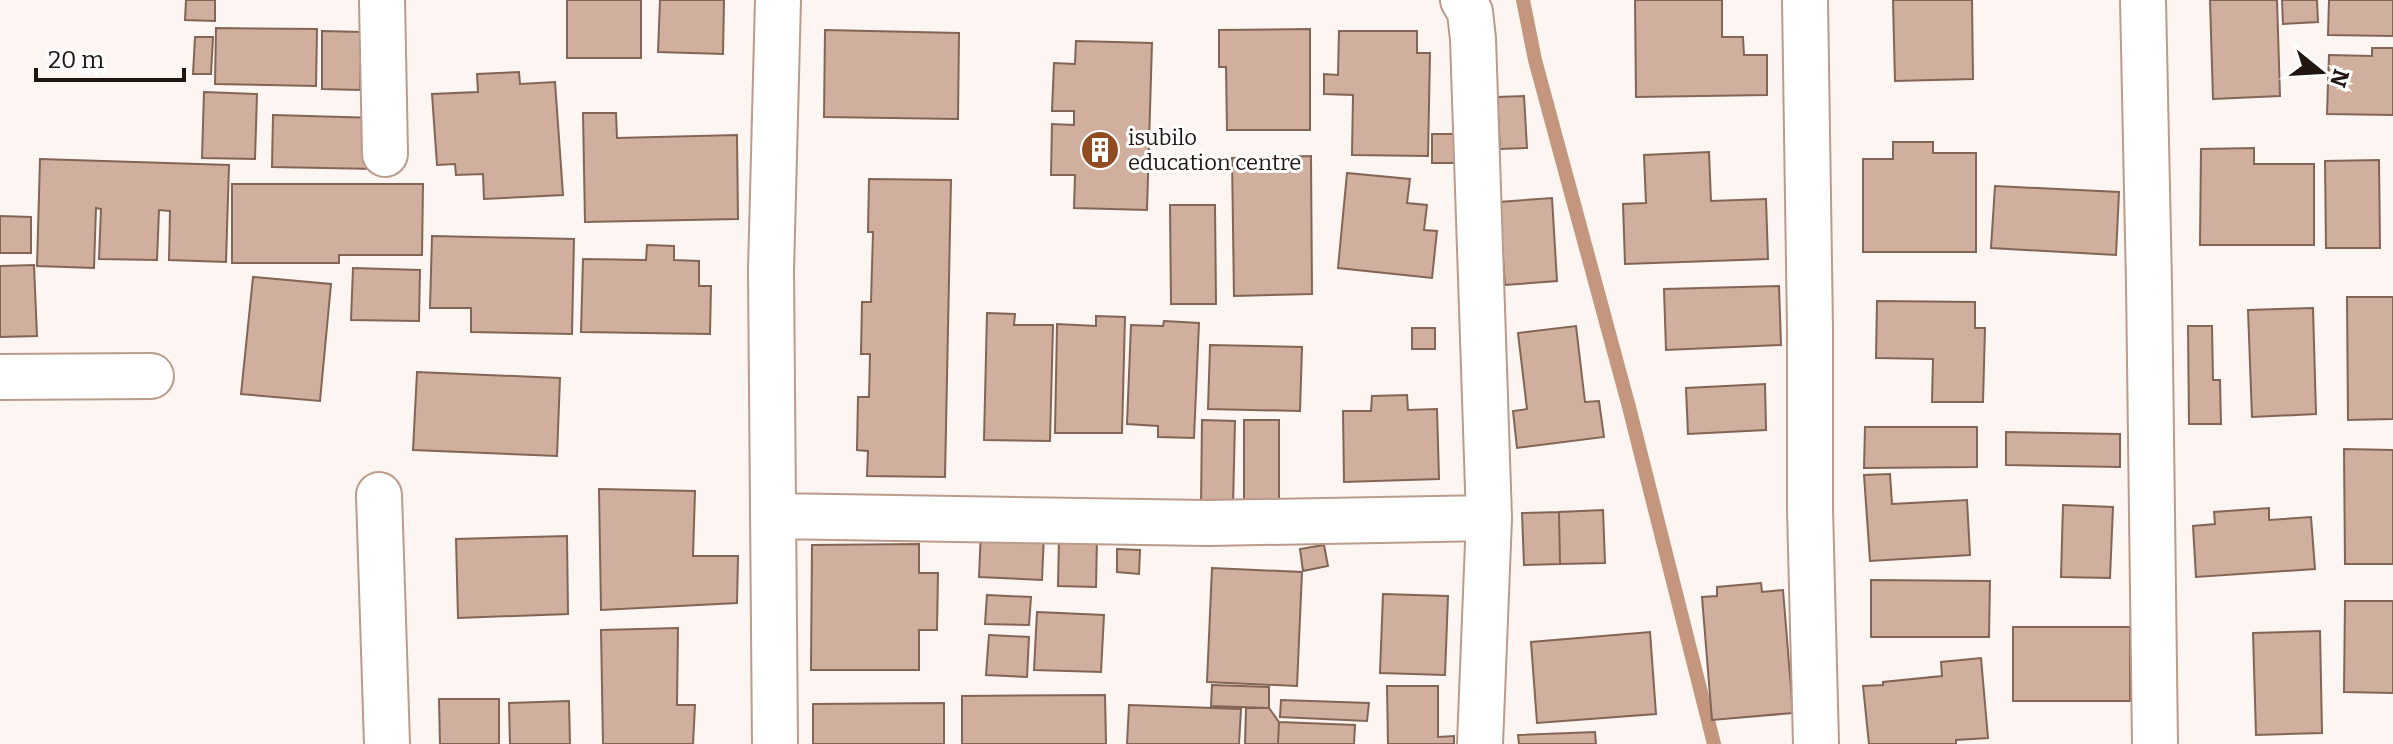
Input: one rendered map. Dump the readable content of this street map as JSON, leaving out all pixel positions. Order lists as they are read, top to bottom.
{
  "places": {
    "building": ["isubilo education centre"]
  },
  "scale_bar": "20 m",
  "north": "right"
}
